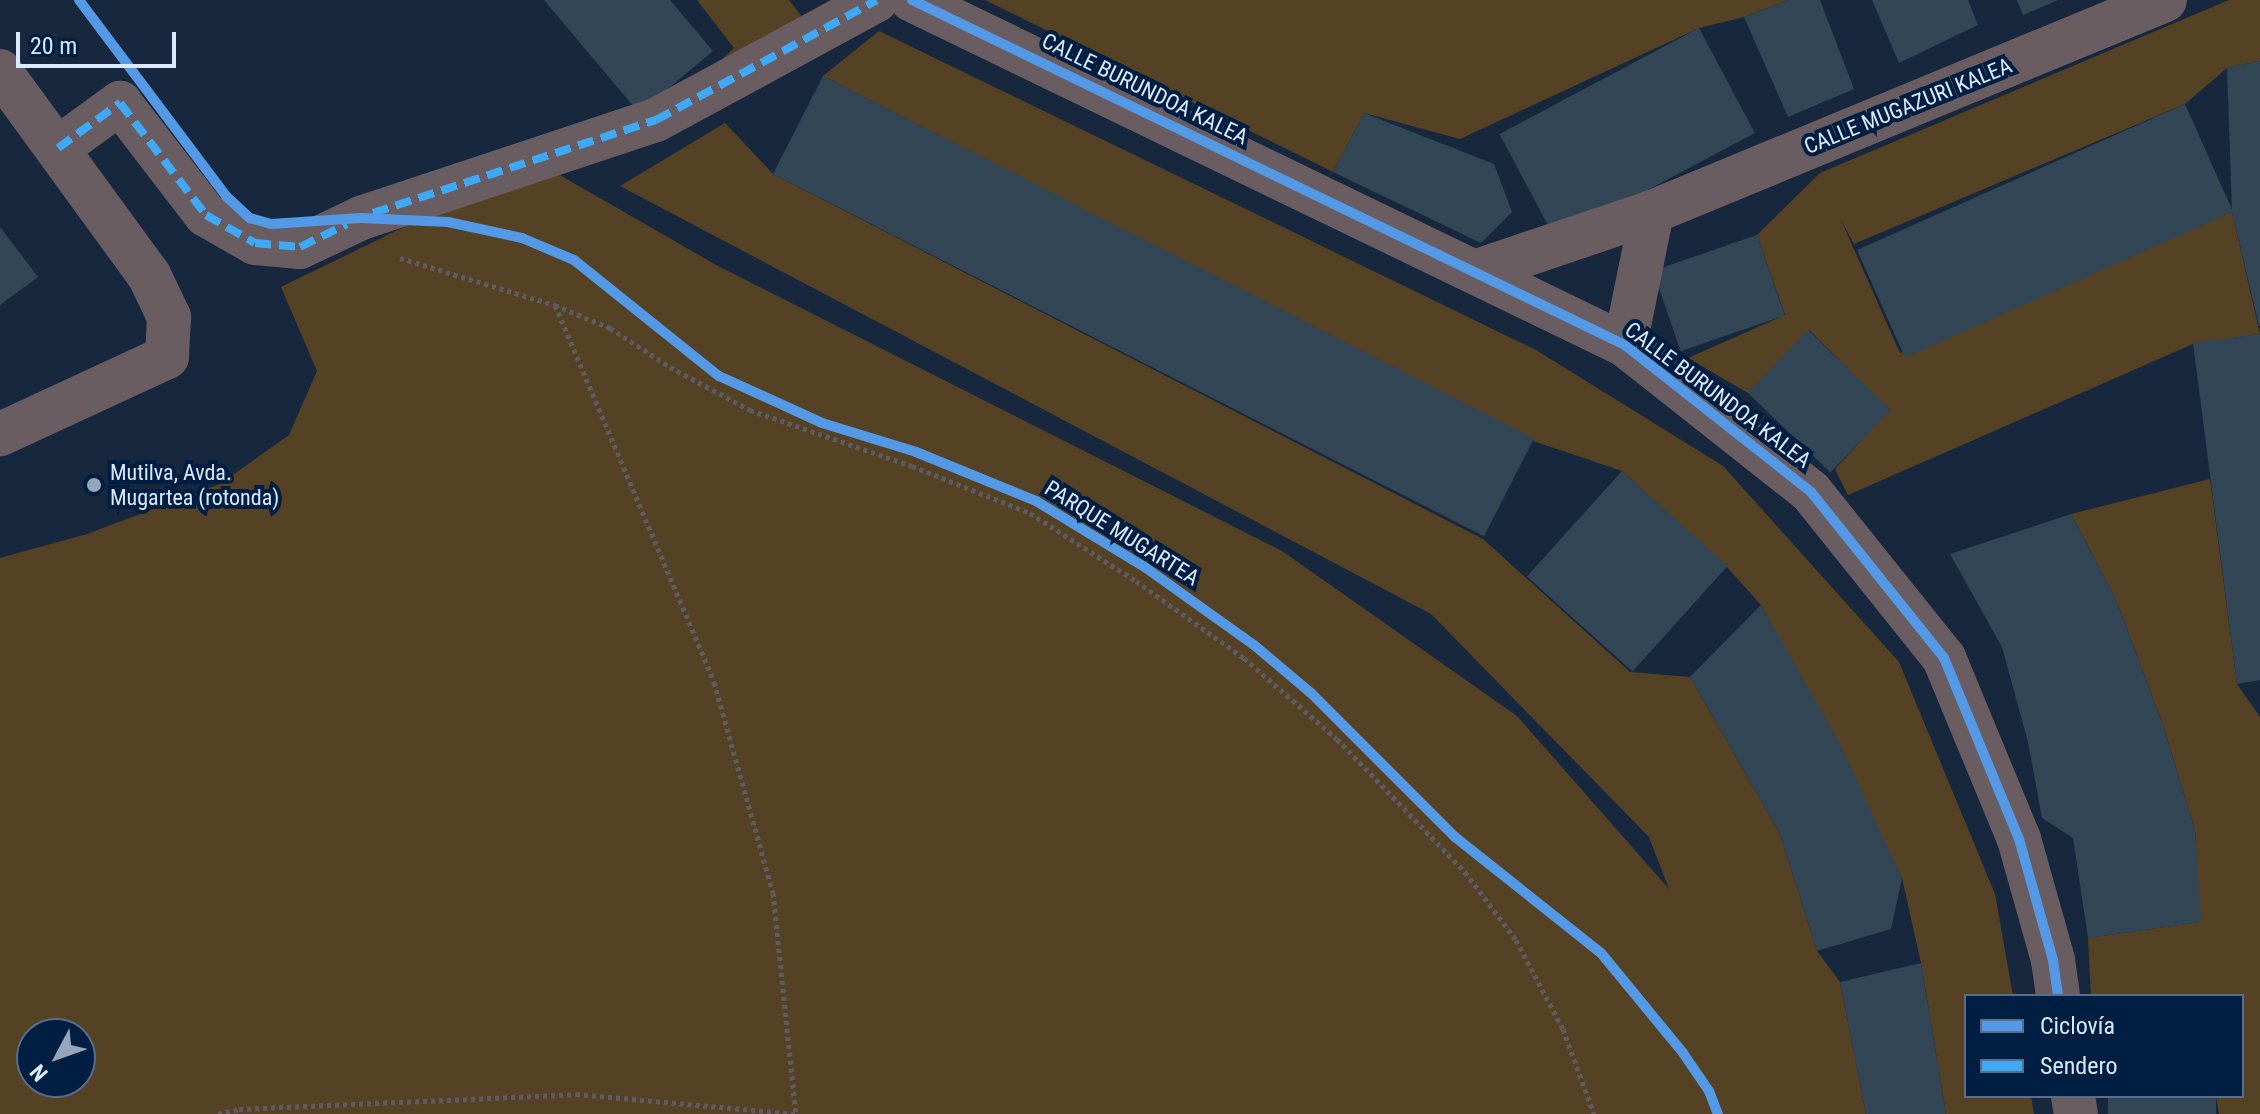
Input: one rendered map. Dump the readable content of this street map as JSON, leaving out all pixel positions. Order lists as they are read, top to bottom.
{
  "streets": {
    "street": ["CALLE BURUNDOA KALEA", "CALLE MUGAZURI KALEA"],
    "cycle path": ["PARQUE MUGARTEA"]
  },
  "crossings": [
    ["CALLE BURUNDOA KALEA", "CALLE MUGAZURI KALEA"]
  ],
  "places": ["Mutilva, Avda. Mugartea (rotonda)"],
  "legend": ["Ciclovía", "Sendero"],
  "scale_bar": "20 m",
  "north": "bottom left"
}
